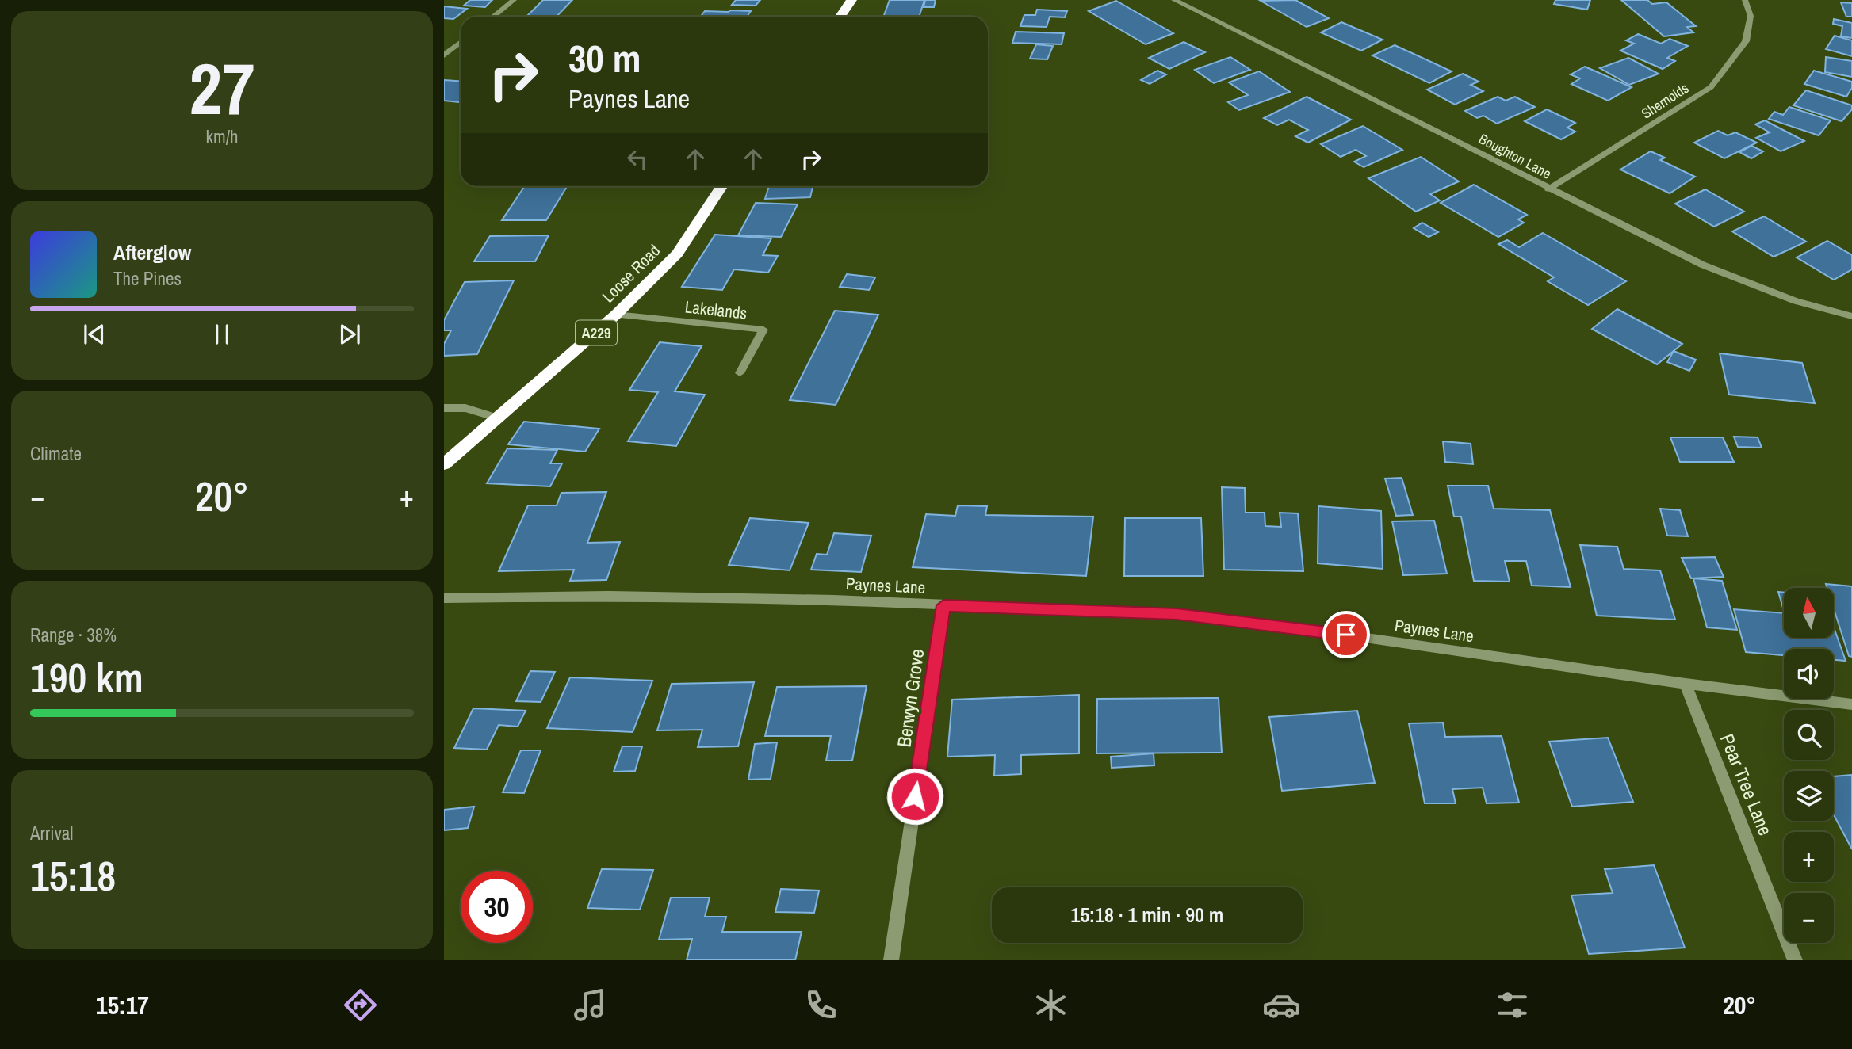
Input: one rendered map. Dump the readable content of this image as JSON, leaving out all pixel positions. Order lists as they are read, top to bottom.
{
  "streets": {
    "highway": ["Loose Road", "A229"],
    "street": [
      "Shernolds",
      "Boughton Lane",
      "Lakelands",
      "Paynes Lane",
      "Berwyn Grove",
      "Pear Tree Lane"
    ]
  },
  "crossings": [
    ["Shernolds", "Boughton Lane"],
    ["Loose Road", "Lakelands"],
    ["Paynes Lane", "Berwyn Grove"],
    ["Paynes Lane", "Pear Tree Lane"]
  ],
  "north": "top",
  "page": {
    "tile": [
      ["27", "km/h"],
      "Climate",
      ["Range · 38%", "190 km"],
      ["Arrival", "15:18"]
    ],
    "turn": ["30 m", "Paynes Lane"],
    "song": ["Afterglow", "The Pines"],
    "heat": ["−", "20°", "+"],
    "map_buttons": ["+", "−"],
    "limit": "30",
    "trip": "15:18 · 1 min · 90 m",
    "tabs": ["15:17", "20°"]
  }
}
